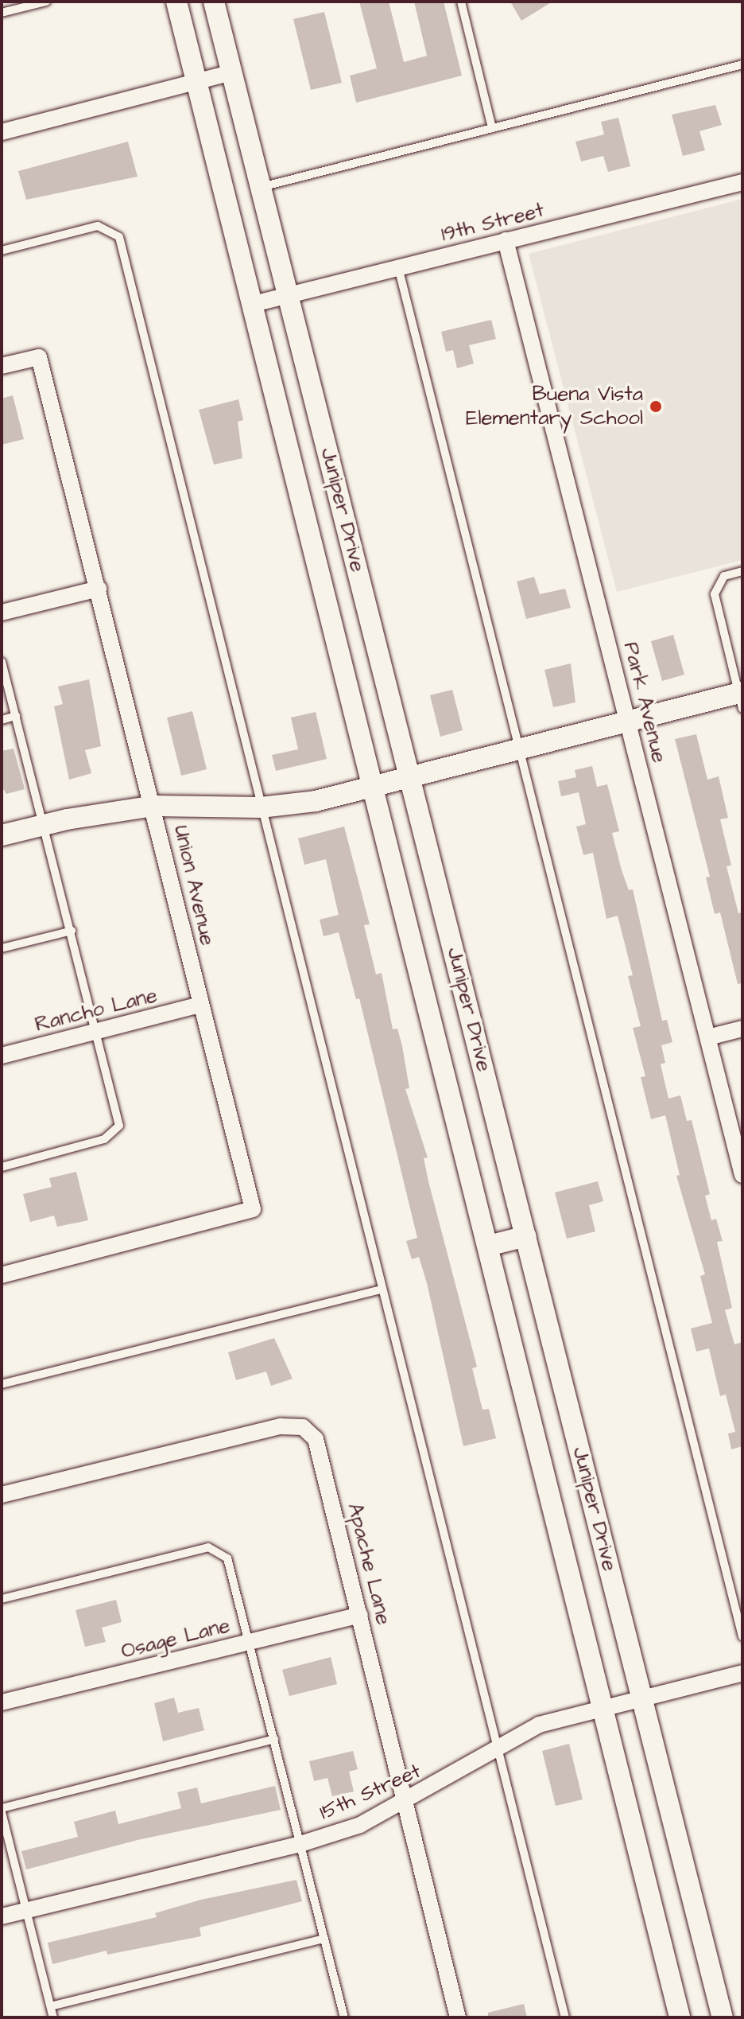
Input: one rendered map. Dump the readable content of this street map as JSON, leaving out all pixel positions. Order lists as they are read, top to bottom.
{
  "streets": {
    "street": [
      "19th Street",
      "Juniper Drive",
      "Park Avenue",
      "Union Avenue",
      "Rancho Lane",
      "Apache Lane",
      "Osage Lane",
      "15th Street"
    ]
  },
  "crossings": [
    ["19th Street", "Juniper Drive"],
    ["19th Street", "Park Avenue"],
    ["Juniper Drive", "15th Street"],
    ["Union Avenue", "Rancho Lane"],
    ["Apache Lane", "Osage Lane"],
    ["Apache Lane", "15th Street"]
  ],
  "places": ["Buena Vista Elementary School"]
}
